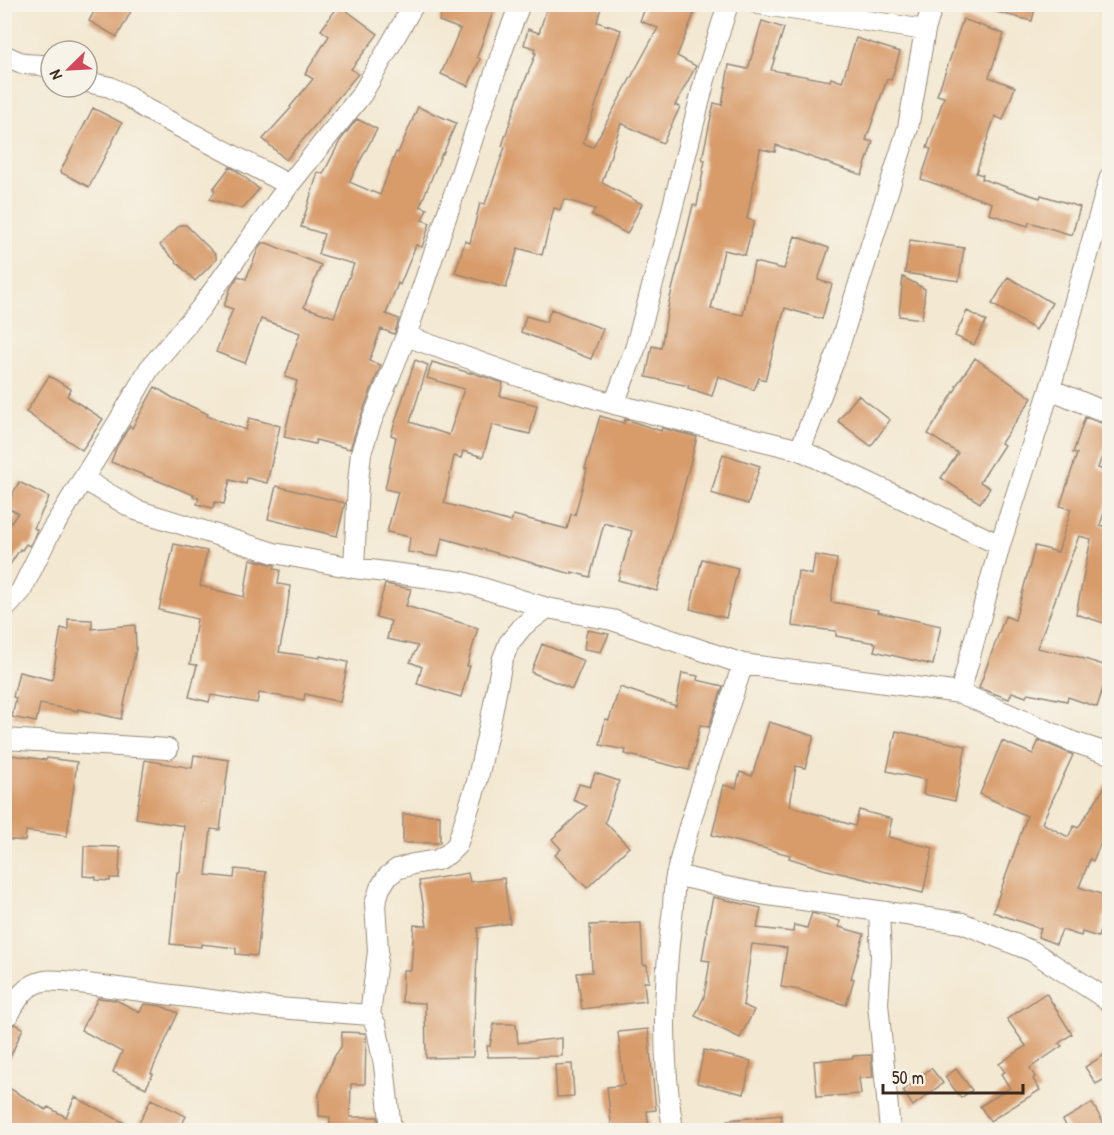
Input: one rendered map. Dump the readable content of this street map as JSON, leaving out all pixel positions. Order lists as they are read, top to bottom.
{
  "scale_bar": "50 m",
  "north": "bottom left"
}
